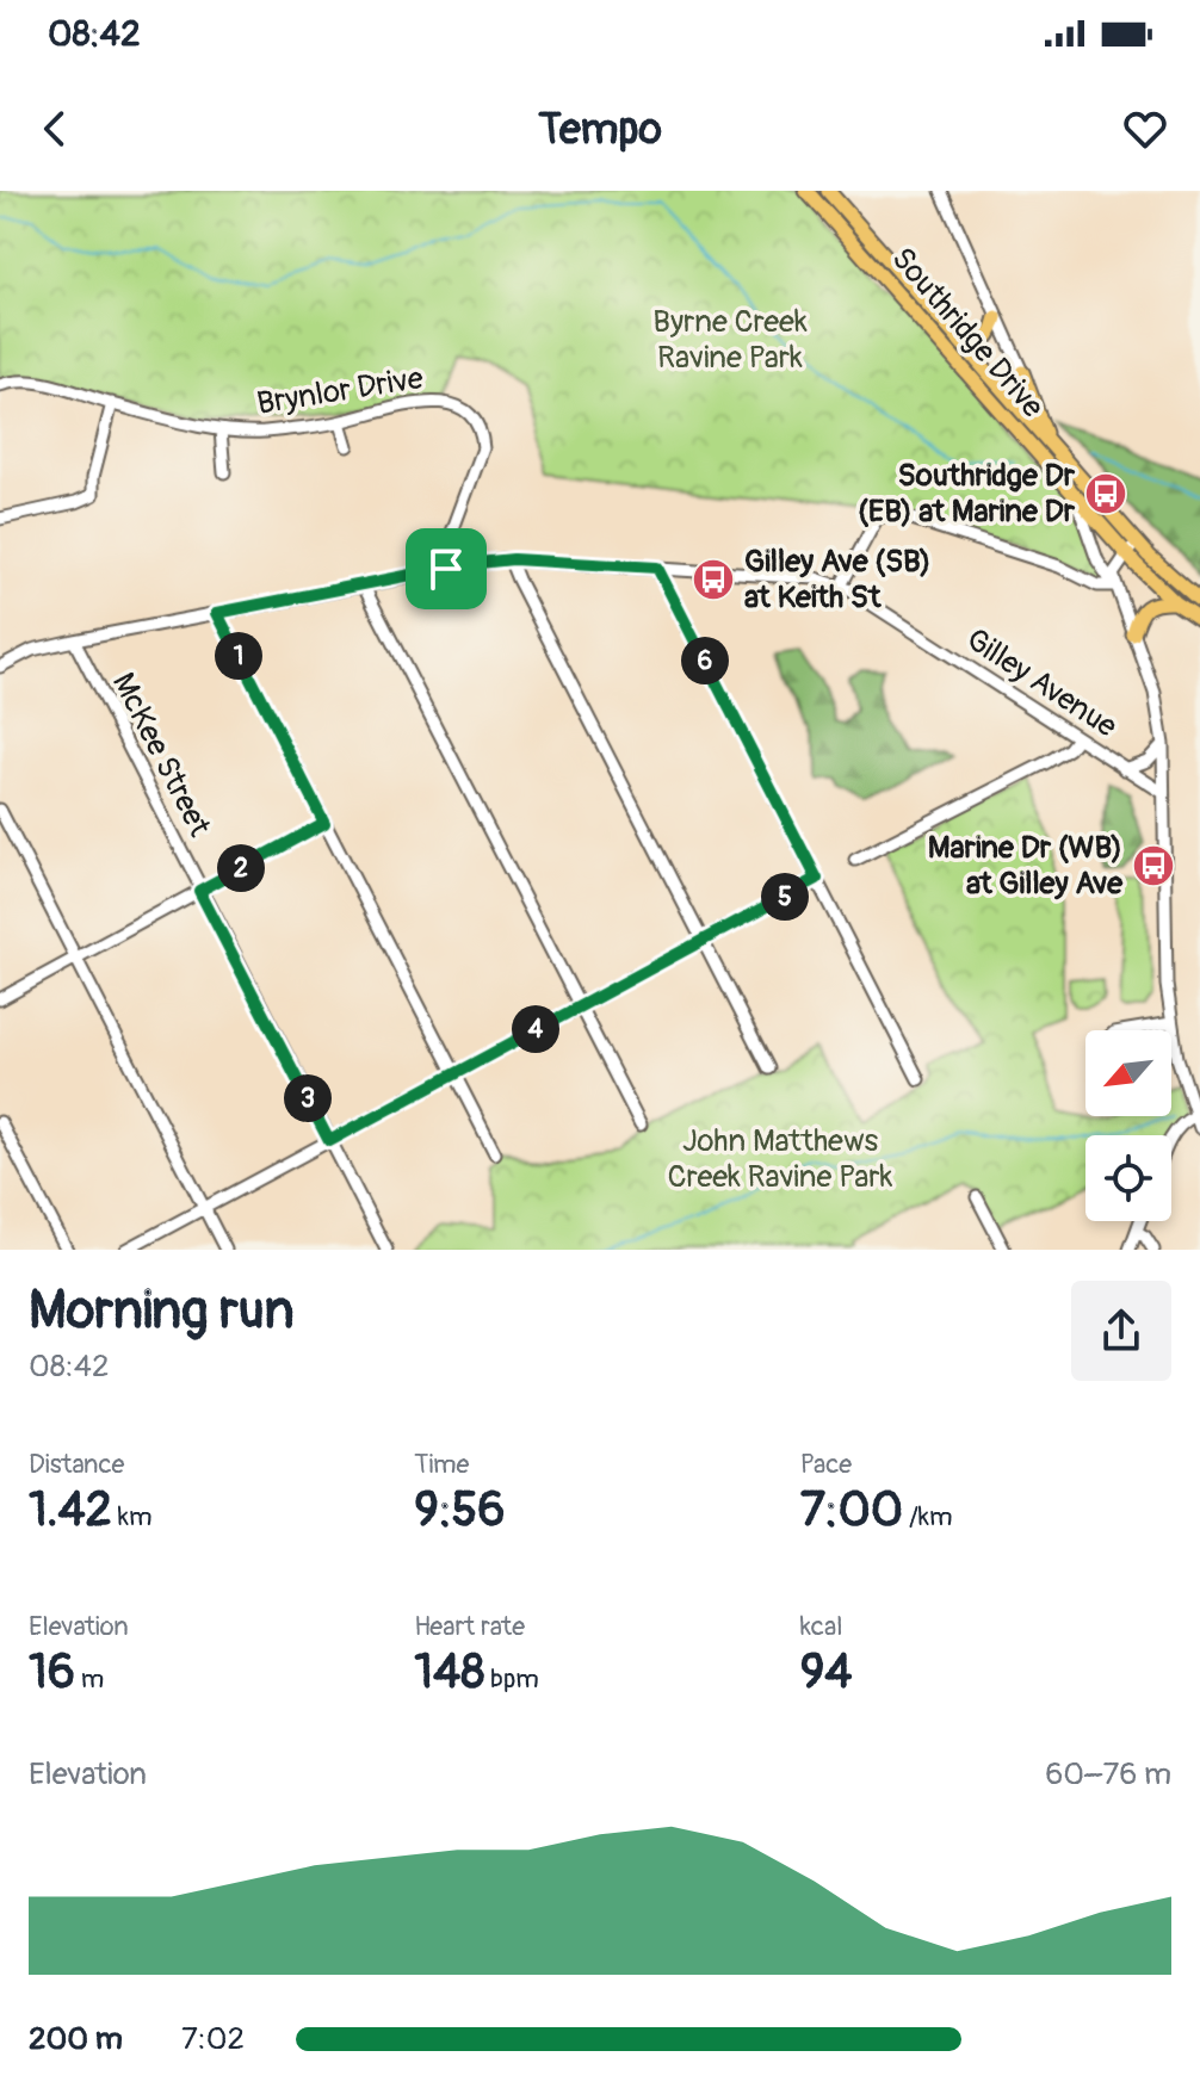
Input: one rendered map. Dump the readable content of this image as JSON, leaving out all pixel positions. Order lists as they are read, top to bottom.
{
  "streets": {
    "main road": ["Southridge Drive"],
    "street": ["Brynlor Drive", "Gilley Avenue", "McKee Street"]
  },
  "crossings": [
    ["Brynlor Drive", "Gilley Avenue"],
    ["Gilley Avenue", "McKee Street"]
  ],
  "parks": ["Byrne Creek Ravine Park", "John Matthews Creek Ravine Park"],
  "places": {
    "bus stop": ["Southridge Dr (EB) at Marine Dr", "Gilley Ave (SB) at Keith St", "Marine Dr (WB) at Gilley Ave"]
  },
  "north": "bottom left",
  "page": {
    "status": "08:42",
    "header": "Tempo",
    "pins": [
      "1",
      "6",
      "2",
      "5",
      "4",
      "3"
    ],
    "heading": ["Morning run", "08:42"],
    "stats": [
      ["Distance", "1.42 km"],
      ["Time", "9:56"],
      ["Pace", "7:00 /km"],
      ["Elevation", "16 m"],
      ["Heart rate", "148 bpm"],
      ["kcal", "94"]
    ],
    "chart": ["Elevation", "60–76 m"],
    "list": [
      {
        "name": "200 m",
        "note": "7:02"
      }
    ]
  }
}
